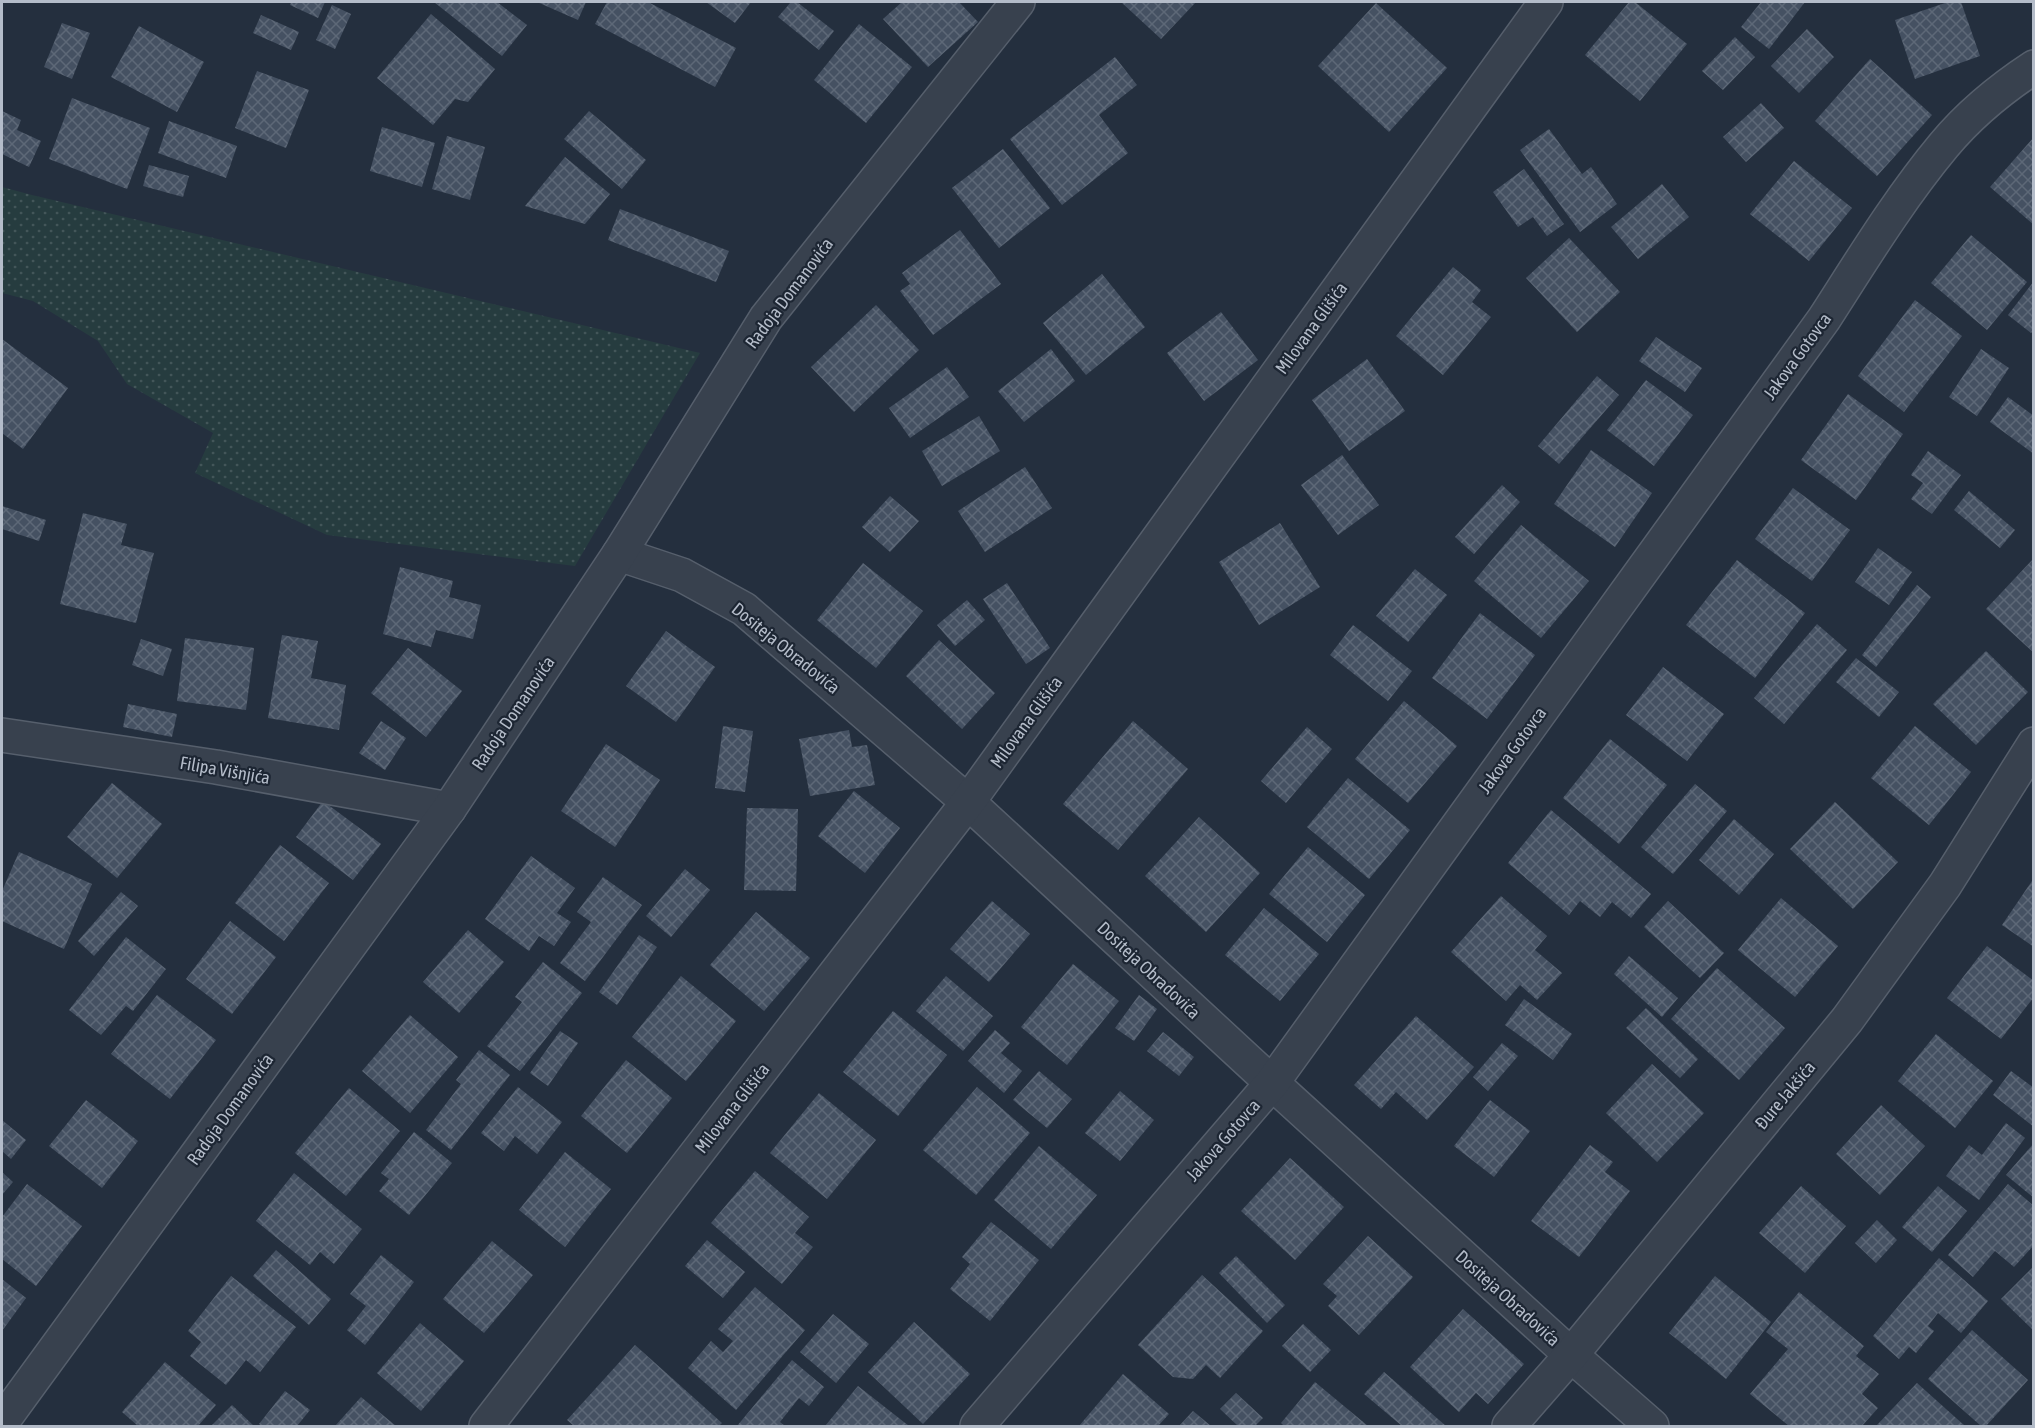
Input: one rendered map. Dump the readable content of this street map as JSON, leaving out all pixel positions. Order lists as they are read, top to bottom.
{
  "streets": {
    "street": [
      "Radoja Domanovića",
      "Milovana Glišića",
      "Jakova Gotovca",
      "Dositeja Obradovića",
      "Filipa Višnjića",
      "Đure Jakšića"
    ]
  },
  "crossings": [
    ["Radoja Domanovića", "Dositeja Obradovića"],
    ["Radoja Domanovića", "Filipa Višnjića"],
    ["Milovana Glišića", "Dositeja Obradovića"],
    ["Jakova Gotovca", "Dositeja Obradovića"],
    ["Dositeja Obradovića", "Đure Jakšića"]
  ]
}
